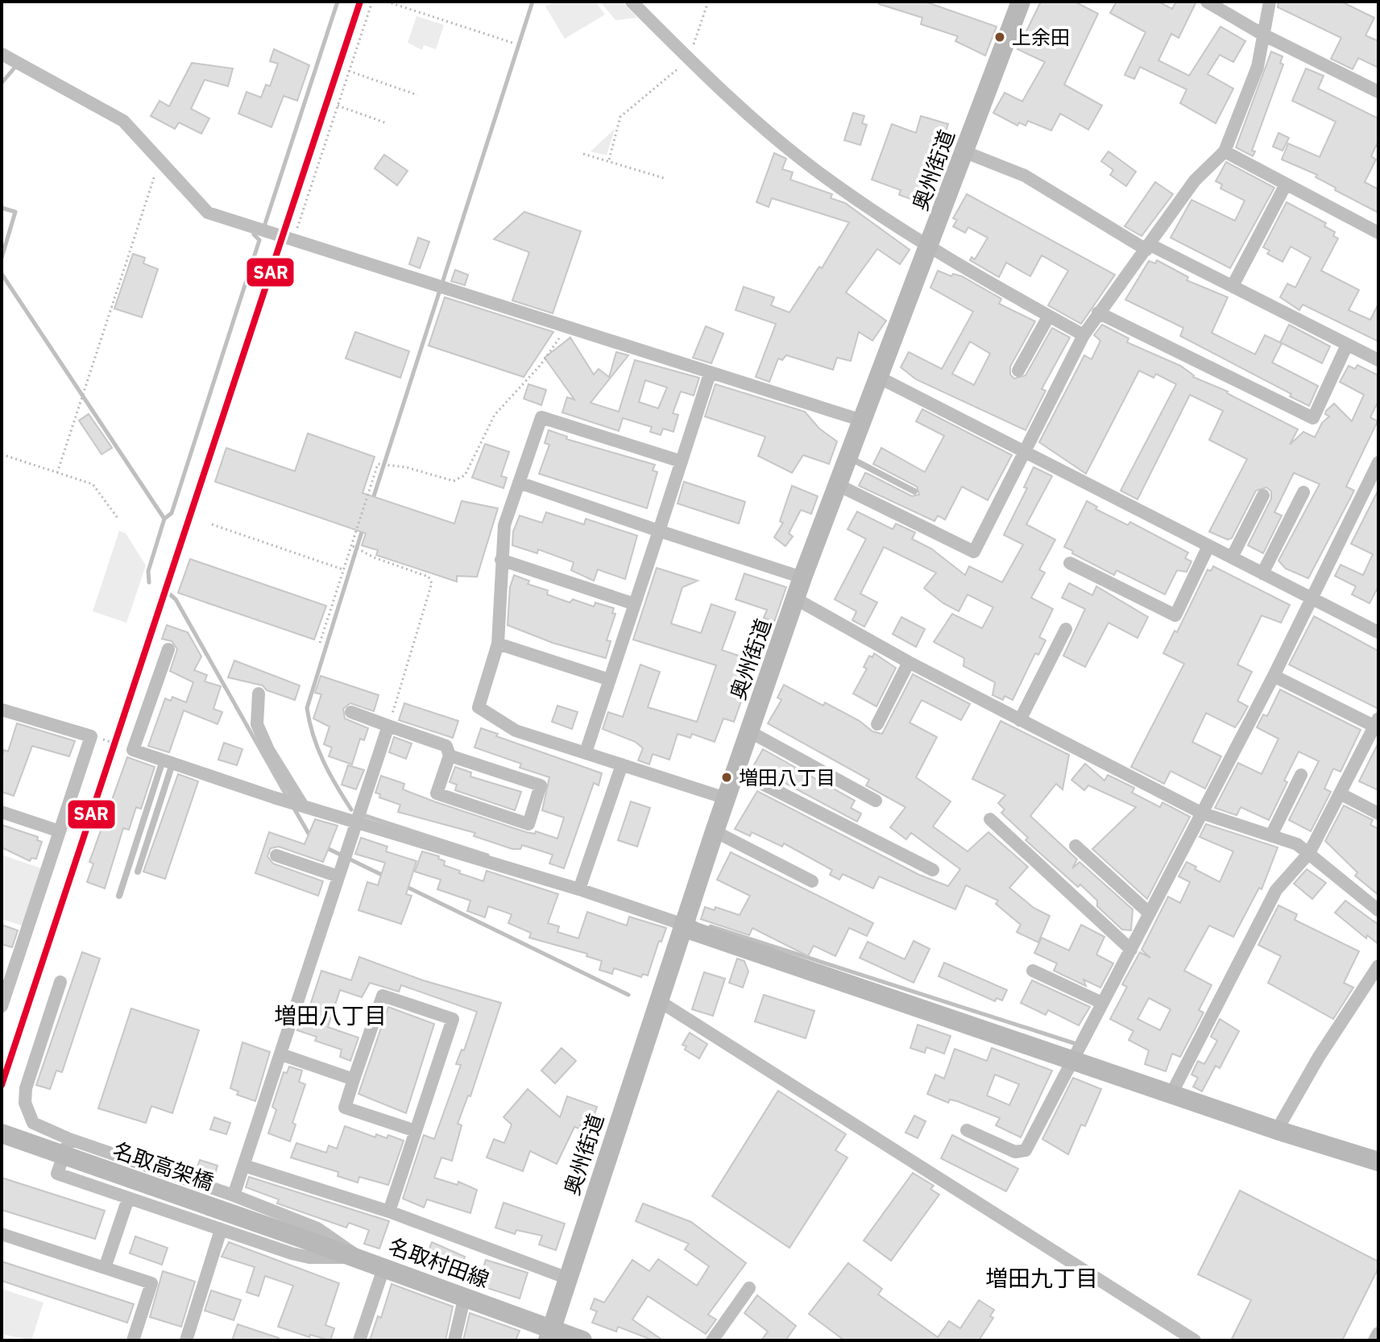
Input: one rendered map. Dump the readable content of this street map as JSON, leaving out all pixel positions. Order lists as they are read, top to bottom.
{
  "streets": {
    "main road": ["奥州街道", "名取高架橋", "名取村田線"]
  },
  "crossings": [
    ["奥州街道", "名取村田線"],
    ["名取高架橋", "名取村田線"]
  ],
  "districts": ["増田八丁目", "増田九丁目"],
  "places": ["上余田", "増田八丁目"],
  "lines": ["transit line SAR"]
}
